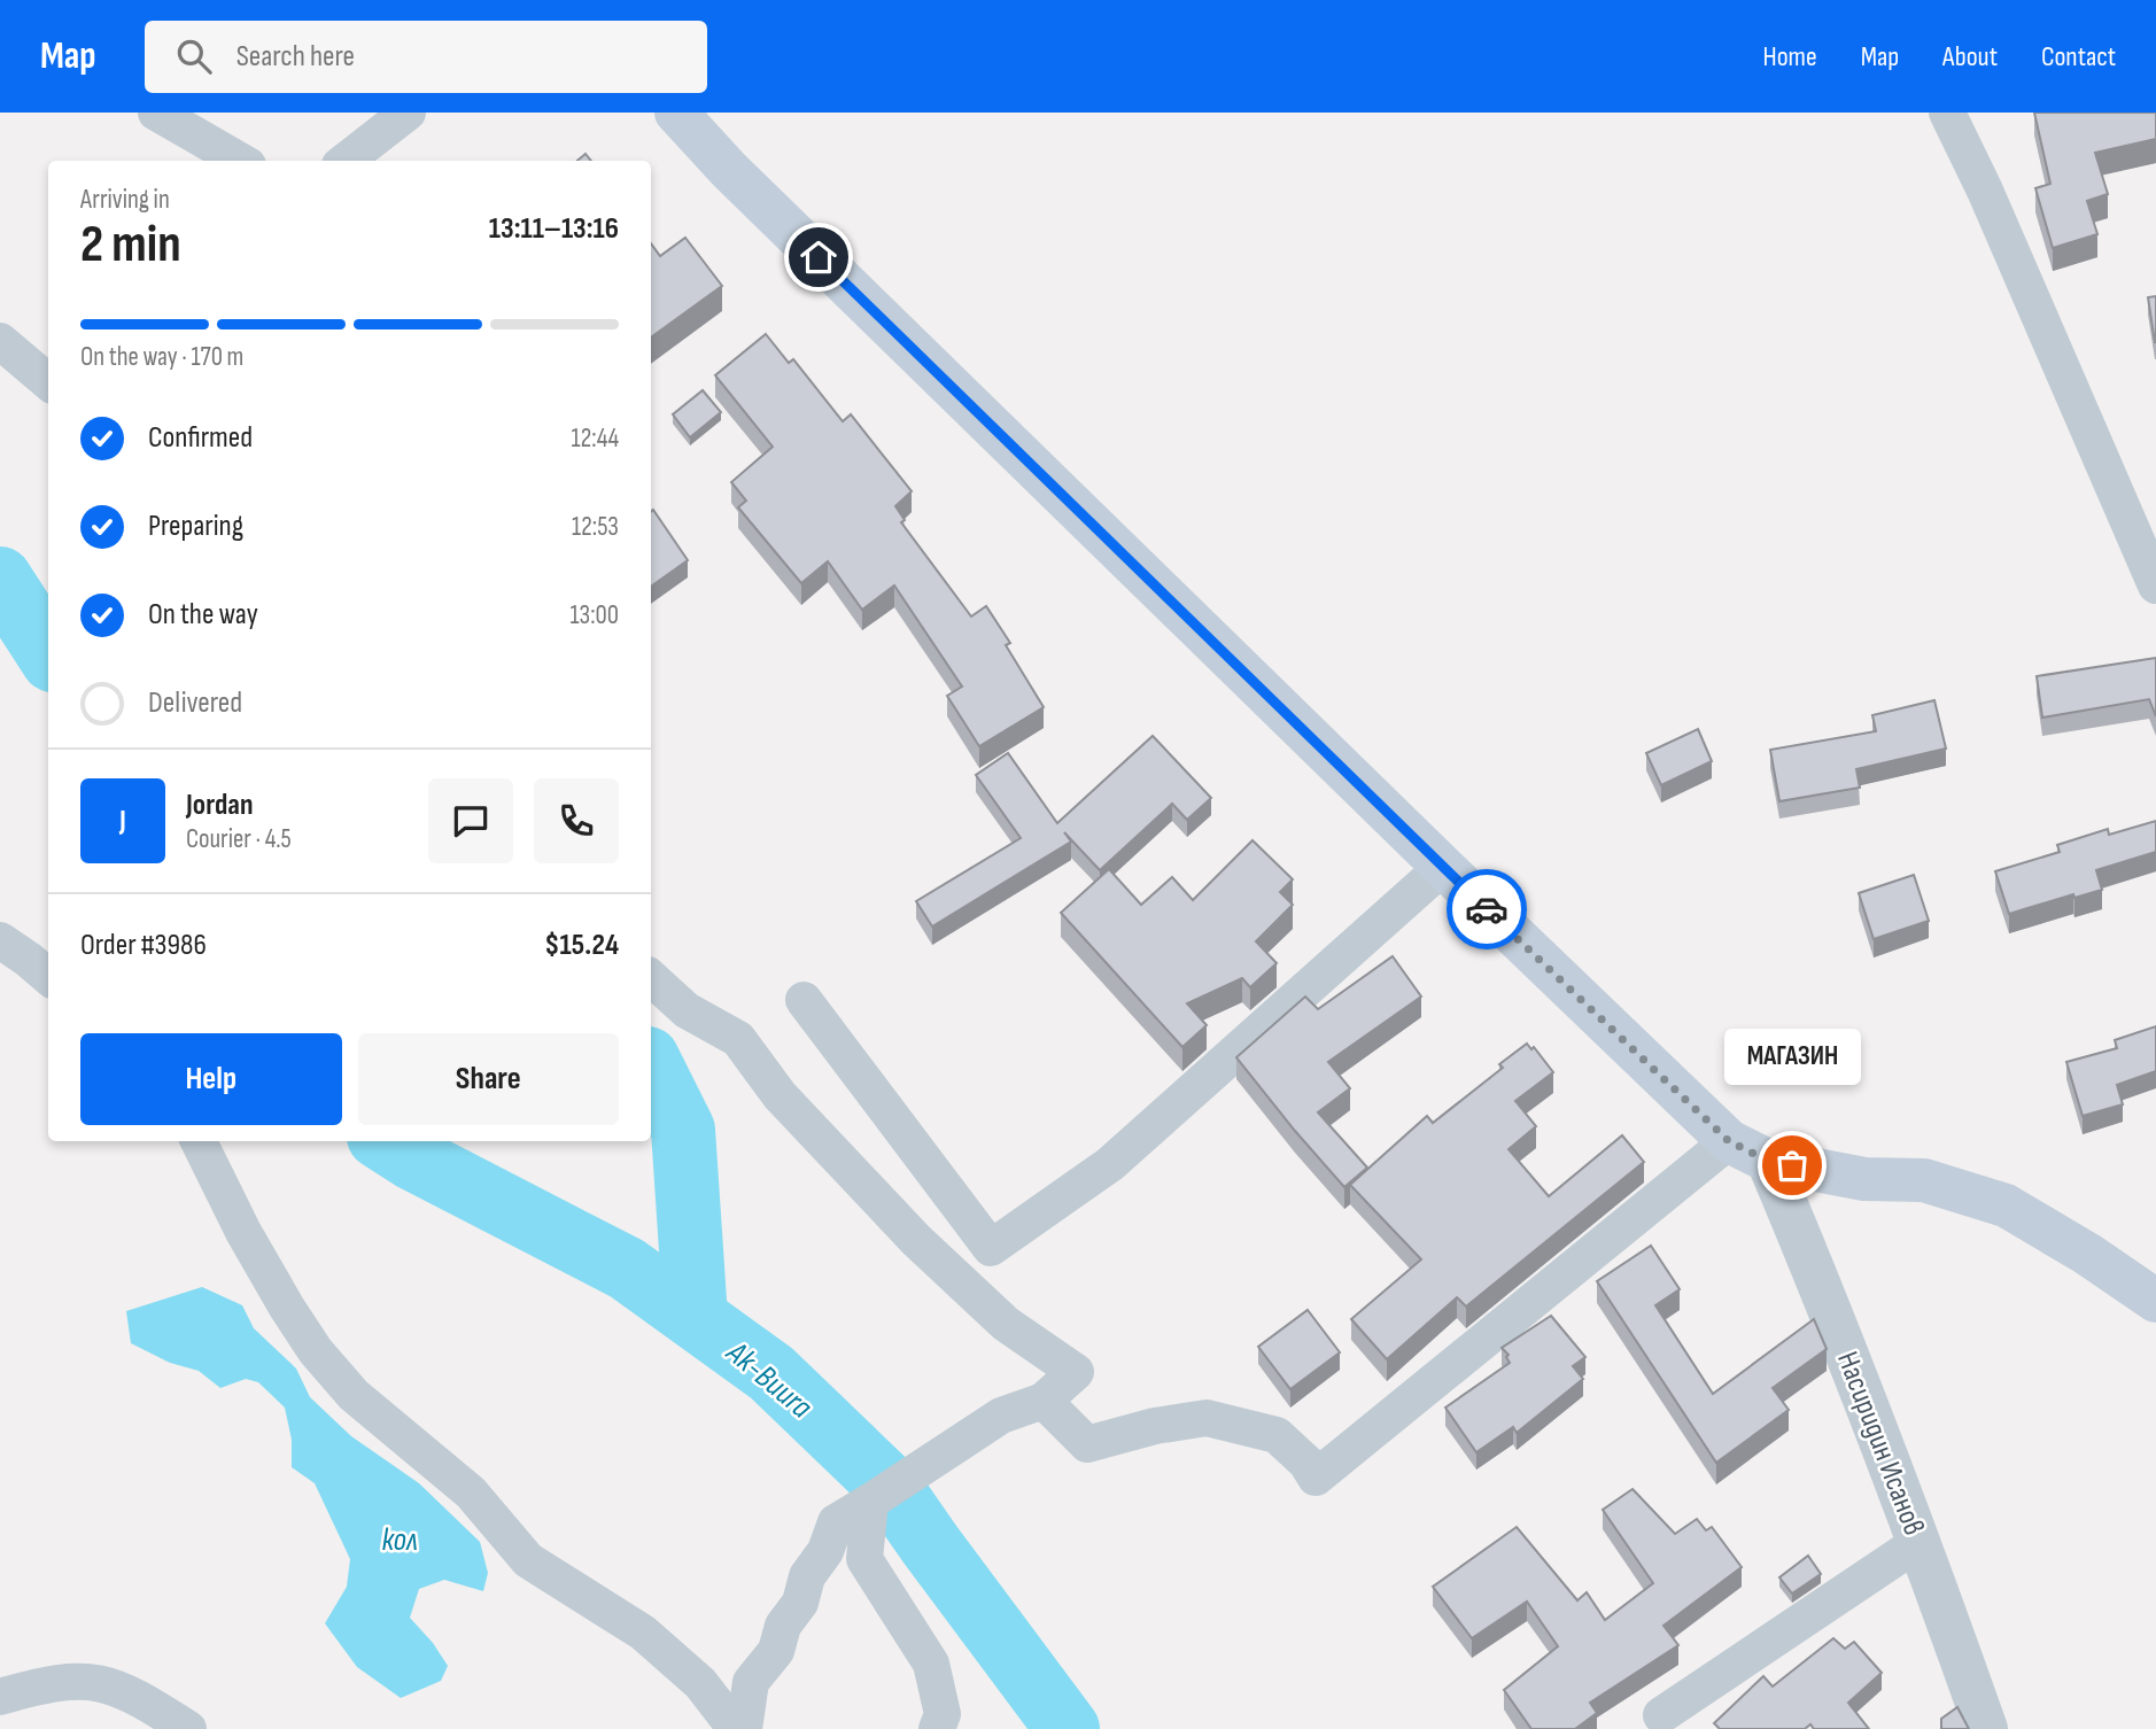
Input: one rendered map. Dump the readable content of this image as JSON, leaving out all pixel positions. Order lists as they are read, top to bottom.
{
  "streets": {
    "street": ["Насиридин Исанов"]
  },
  "water": ["Ak-Buura", "кол"],
  "places": ["МАГАЗИН"],
  "page": {
    "header": "Map",
    "search": "Search here",
    "nav": [
      "Home",
      "Map",
      "About",
      "Contact"
    ],
    "heading": ["2 min", "Arriving in", "13:11–13:16"],
    "panel": [
      "Jordan",
      "Courier · 4.5",
      "Order #3986",
      "$15.24"
    ],
    "bar": "On the way · 170 m",
    "list": [
      ["Confirmed", "12:44"],
      ["Preparing", "12:53"],
      ["On the way", "13:00"],
      "Delivered"
    ],
    "round": "J",
    "buttons": ["Help", "Share"],
    "bubble": "МАГАЗИН"
  }
}
